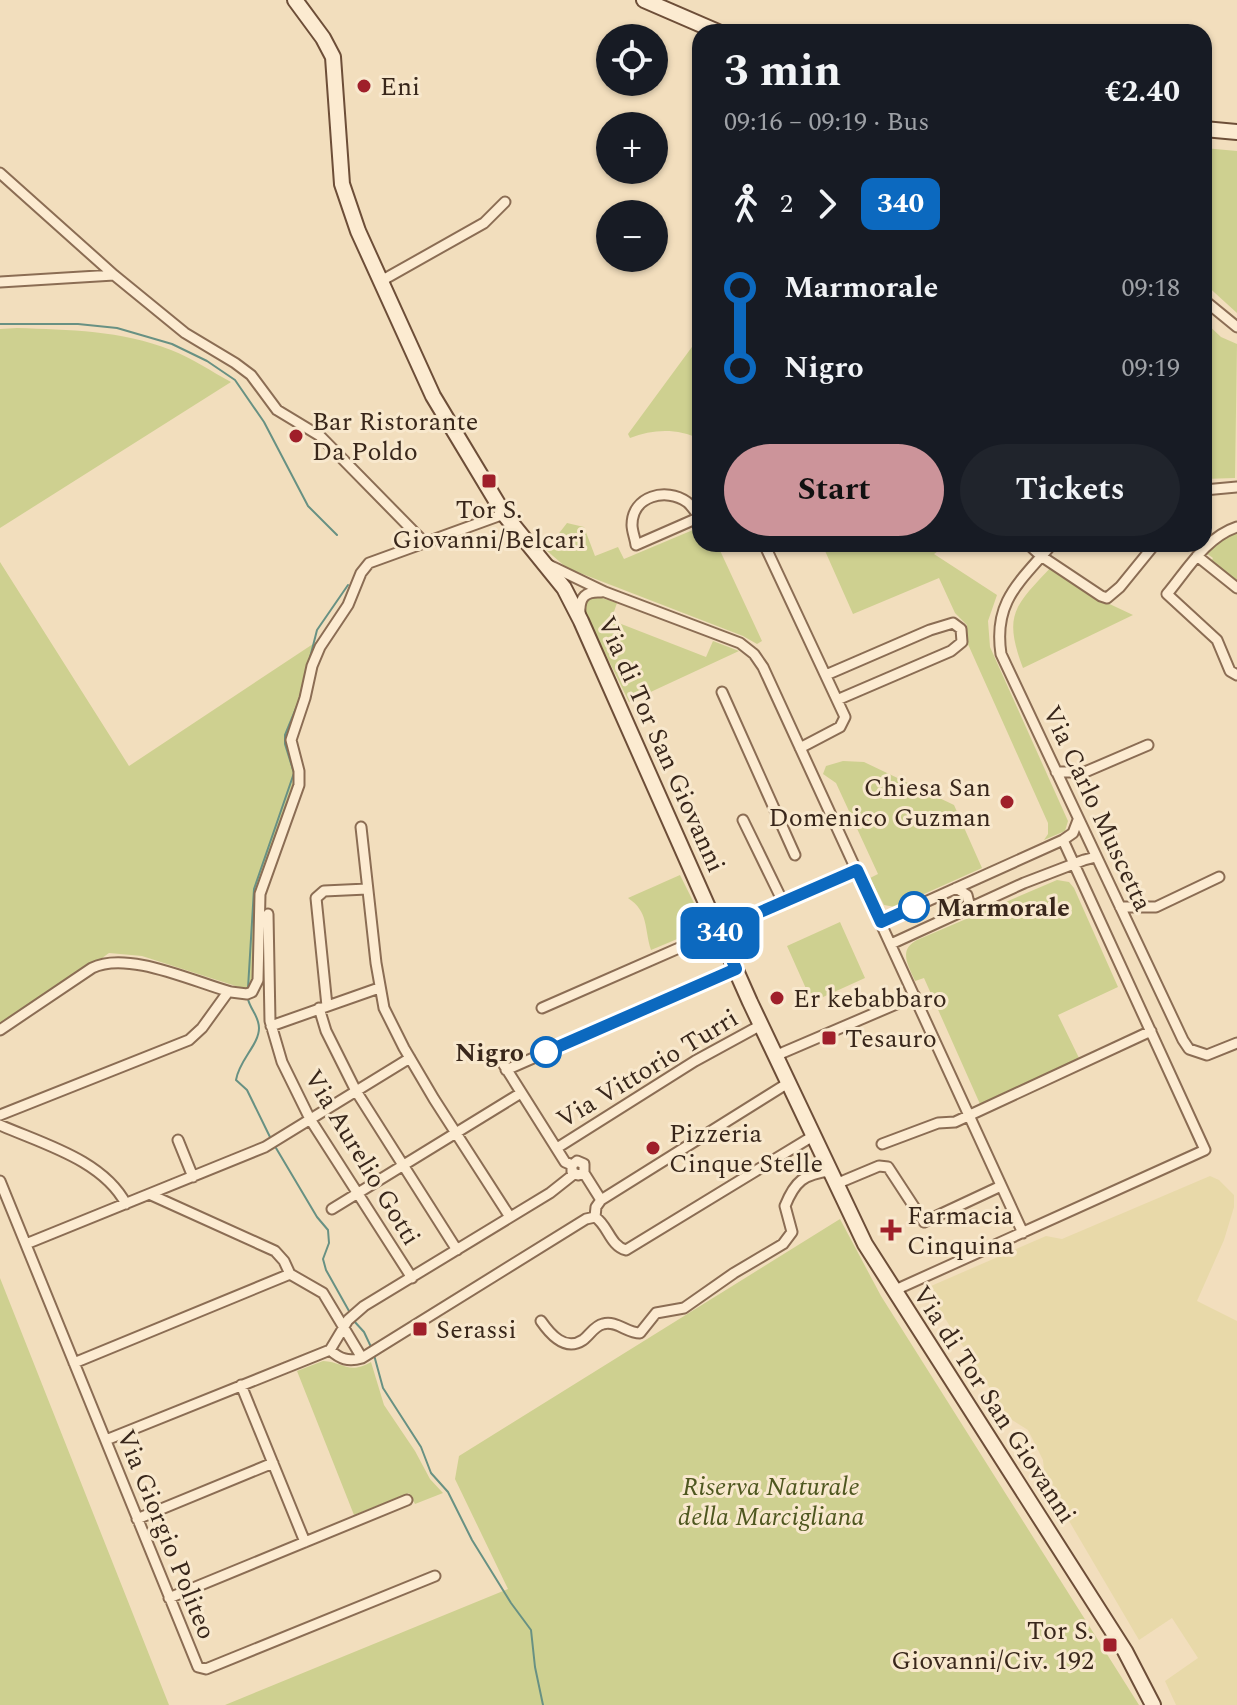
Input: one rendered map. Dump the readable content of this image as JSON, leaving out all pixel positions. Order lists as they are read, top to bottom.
{
  "streets": {
    "street": [
      "Via di Tor San Giovanni",
      "Via Carlo Muscetta",
      "Via Vittorio Turri",
      "Via Aurelio Gotti",
      "Via Giorgio Politeo"
    ]
  },
  "crossings": [
    ["Via di Tor San Giovanni", "Via Vittorio Turri"]
  ],
  "parks": ["Riserva Naturale della Marcigliana"],
  "places": {
    "other": [
      "Eni",
      "Bar Ristorante Da Poldo",
      "Chiesa San Domenico Guzman",
      "Marmorale",
      "Er kebabbaro",
      "Nigro",
      "Pizzeria Cinque Stelle"
    ],
    "transit": [
      "Tor S. Giovanni/Belcari",
      "Tesauro",
      "Serassi",
      "Tor S. Giovanni/Civ. 192"
    ],
    "health": ["Farmacia Cinquina"]
  },
  "lines": ["bus line 340"],
  "page": {
    "on_map": "340",
    "map_buttons": ["+", "−"],
    "heading": ["3 min", "09:16 – 09:19 · Bus", "€2.40"],
    "legs": ["2", "340"],
    "list": [
      {
        "name": "Marmorale",
        "value": "09:18"
      },
      {
        "name": "Nigro",
        "value": "09:19"
      }
    ],
    "buttons": ["Start", "Tickets"]
  }
}
